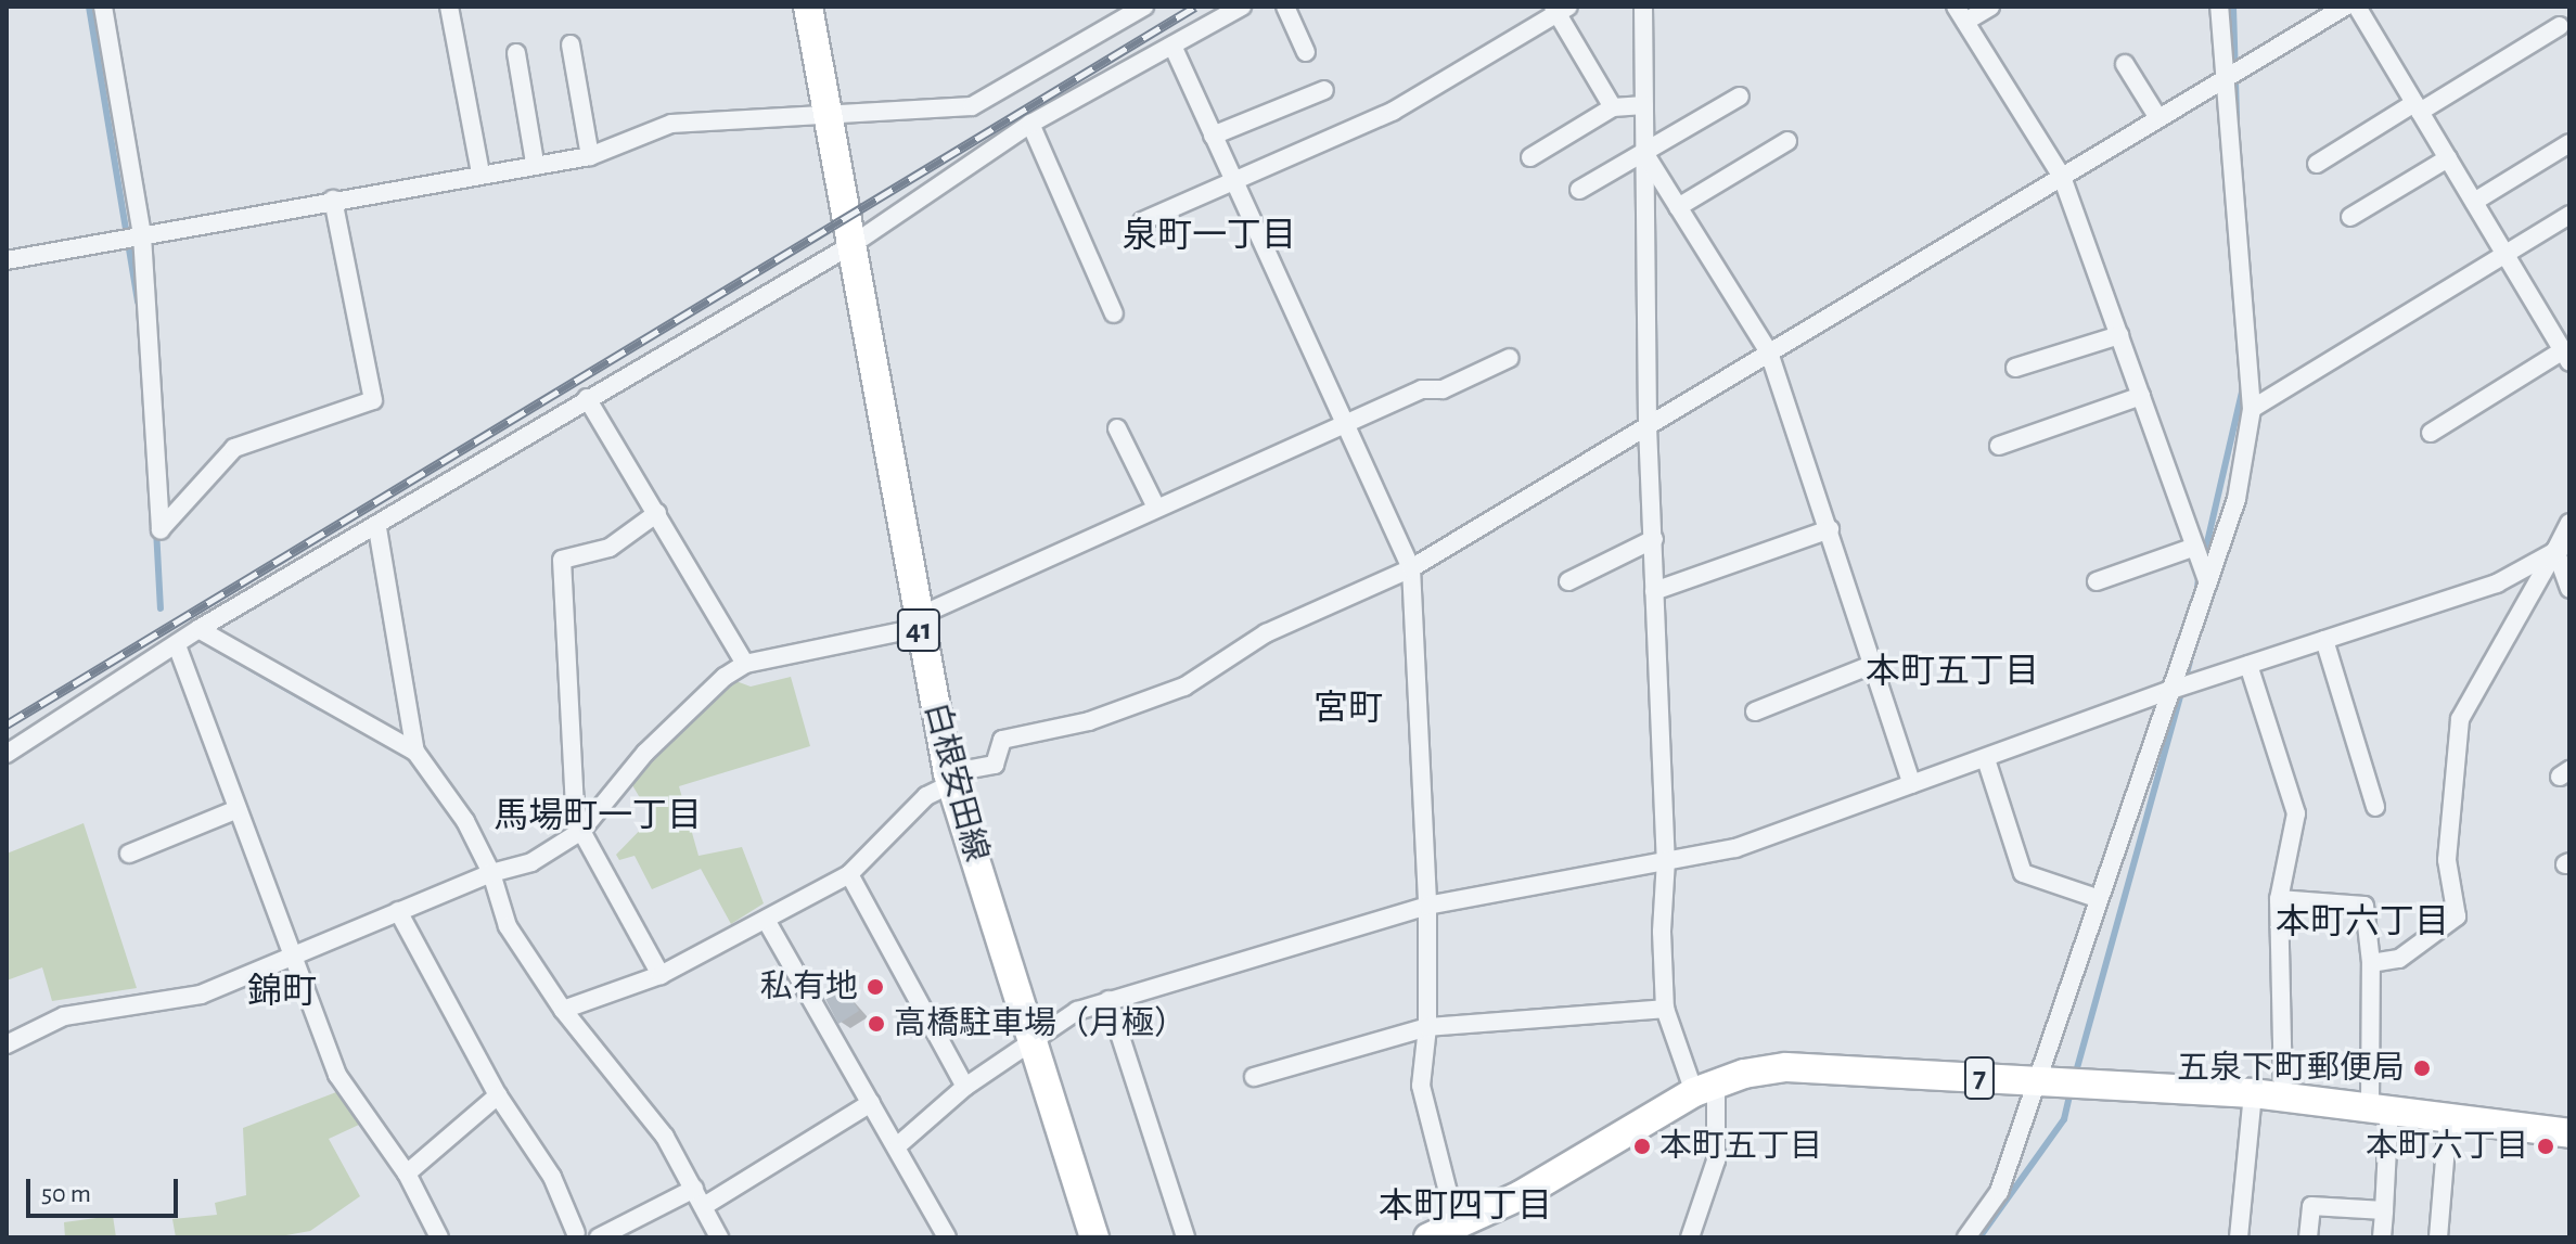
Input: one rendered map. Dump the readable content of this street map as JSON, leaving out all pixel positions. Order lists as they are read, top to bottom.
{
  "streets": {
    "main road": ["41", "白根安田線", "7"]
  },
  "districts": [
    "泉町一丁目",
    "本町五丁目",
    "宮町",
    "馬場町一丁目",
    "本町六丁目",
    "錦町",
    "本町四丁目"
  ],
  "places": [
    "私有地",
    "高橋駐車場（月極）",
    "五泉下町郵便局",
    "本町五丁目",
    "本町六丁目"
  ],
  "scale_bar": "50 m"
}
